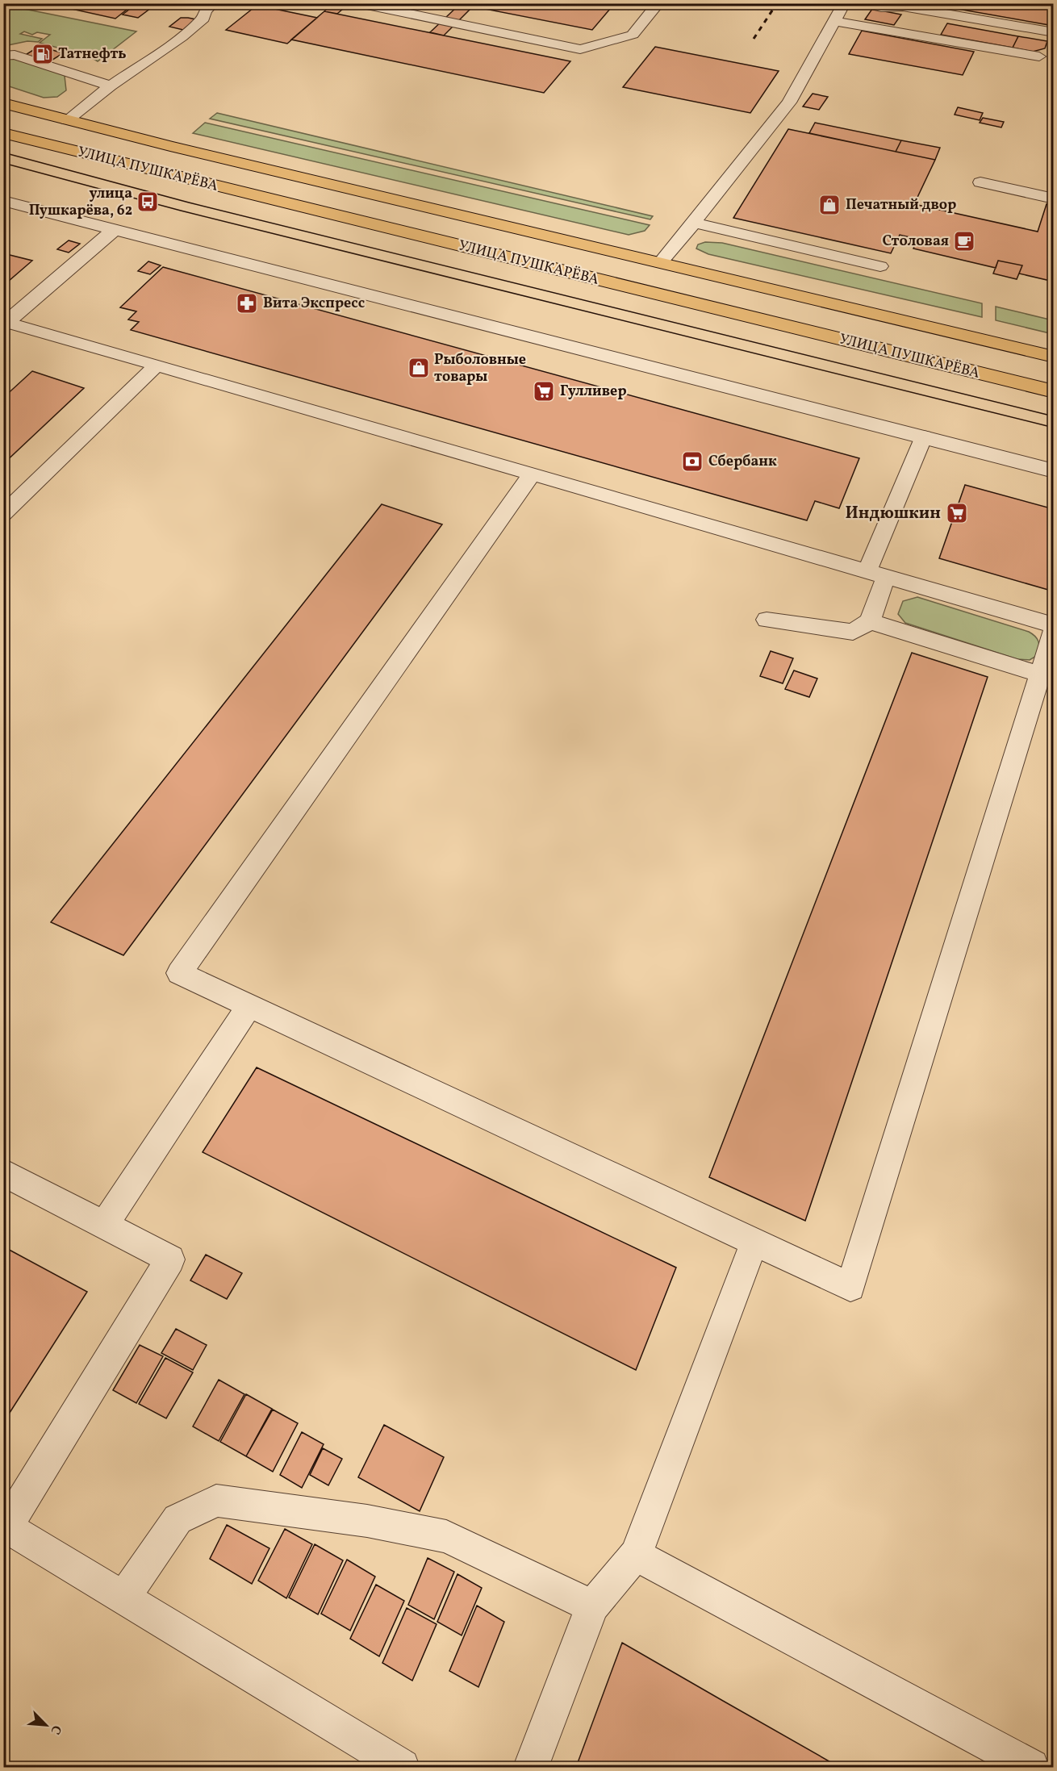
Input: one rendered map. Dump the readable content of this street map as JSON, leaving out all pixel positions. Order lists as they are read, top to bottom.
{
  "streets": {
    "main road": ["УЛИЦА ПУШКАРЁВА"]
  },
  "places": {
    "fuel station": ["Татнефть"],
    "bus stop": ["улица Пушкарёва, 62"],
    "shop": ["Печатный двор", "Рыболовные товары"],
    "cafe": ["Столовая"],
    "pharmacy": ["Вита Экспресс"],
    "supermarket": ["Гулливер", "Индюшкин"],
    "bank": ["Сбербанк"]
  },
  "north": "bottom right"
}
